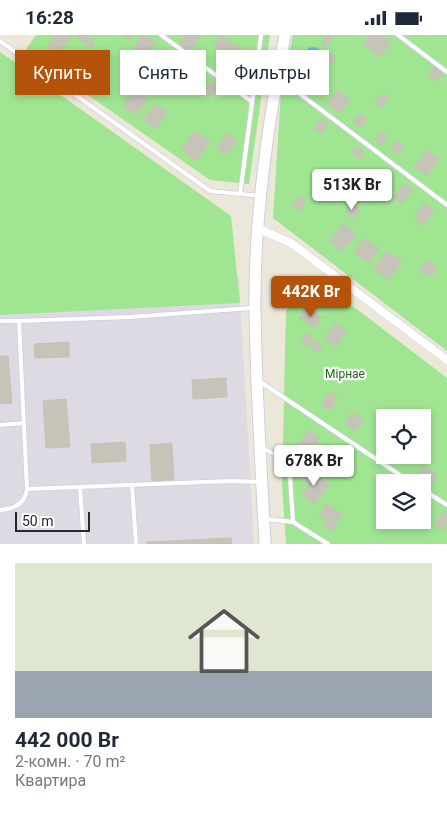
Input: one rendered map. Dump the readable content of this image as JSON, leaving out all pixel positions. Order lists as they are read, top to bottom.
{
  "parks": ["Мірнае"],
  "scale_bar": "50 m",
  "page": {
    "status": "16:28",
    "chip": ["Купить", "Снять", "Фильтры"],
    "price": ["513K Br", "442K Br", "678K Br"],
    "scale": "50 m",
    "list": [
      {
        "name": "442 000 Br",
        "note": "2-комн. · 70 m² · Квартира"
      }
    ]
  }
}
